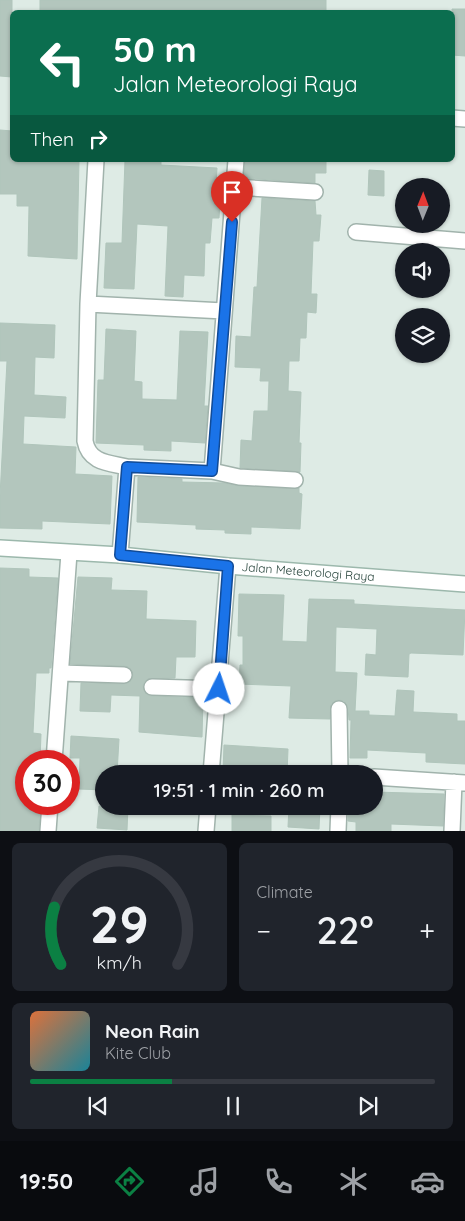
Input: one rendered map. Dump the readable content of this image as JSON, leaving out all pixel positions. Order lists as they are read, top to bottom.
{
  "streets": {
    "street": ["Jalan Meteorologi Raya"]
  },
  "north": "top",
  "page": {
    "turn": ["50 m", "Jalan Meteorologi Raya"],
    "then": "Then",
    "limit": "30",
    "trip": "19:51 · 1 min · 260 m",
    "tile": "Climate",
    "heat": ["−", "22°", "+"],
    "song": ["Neon Rain", "Kite Club"],
    "tabs": "19:50",
    "gauge": ["29", "km/h"]
  }
}
